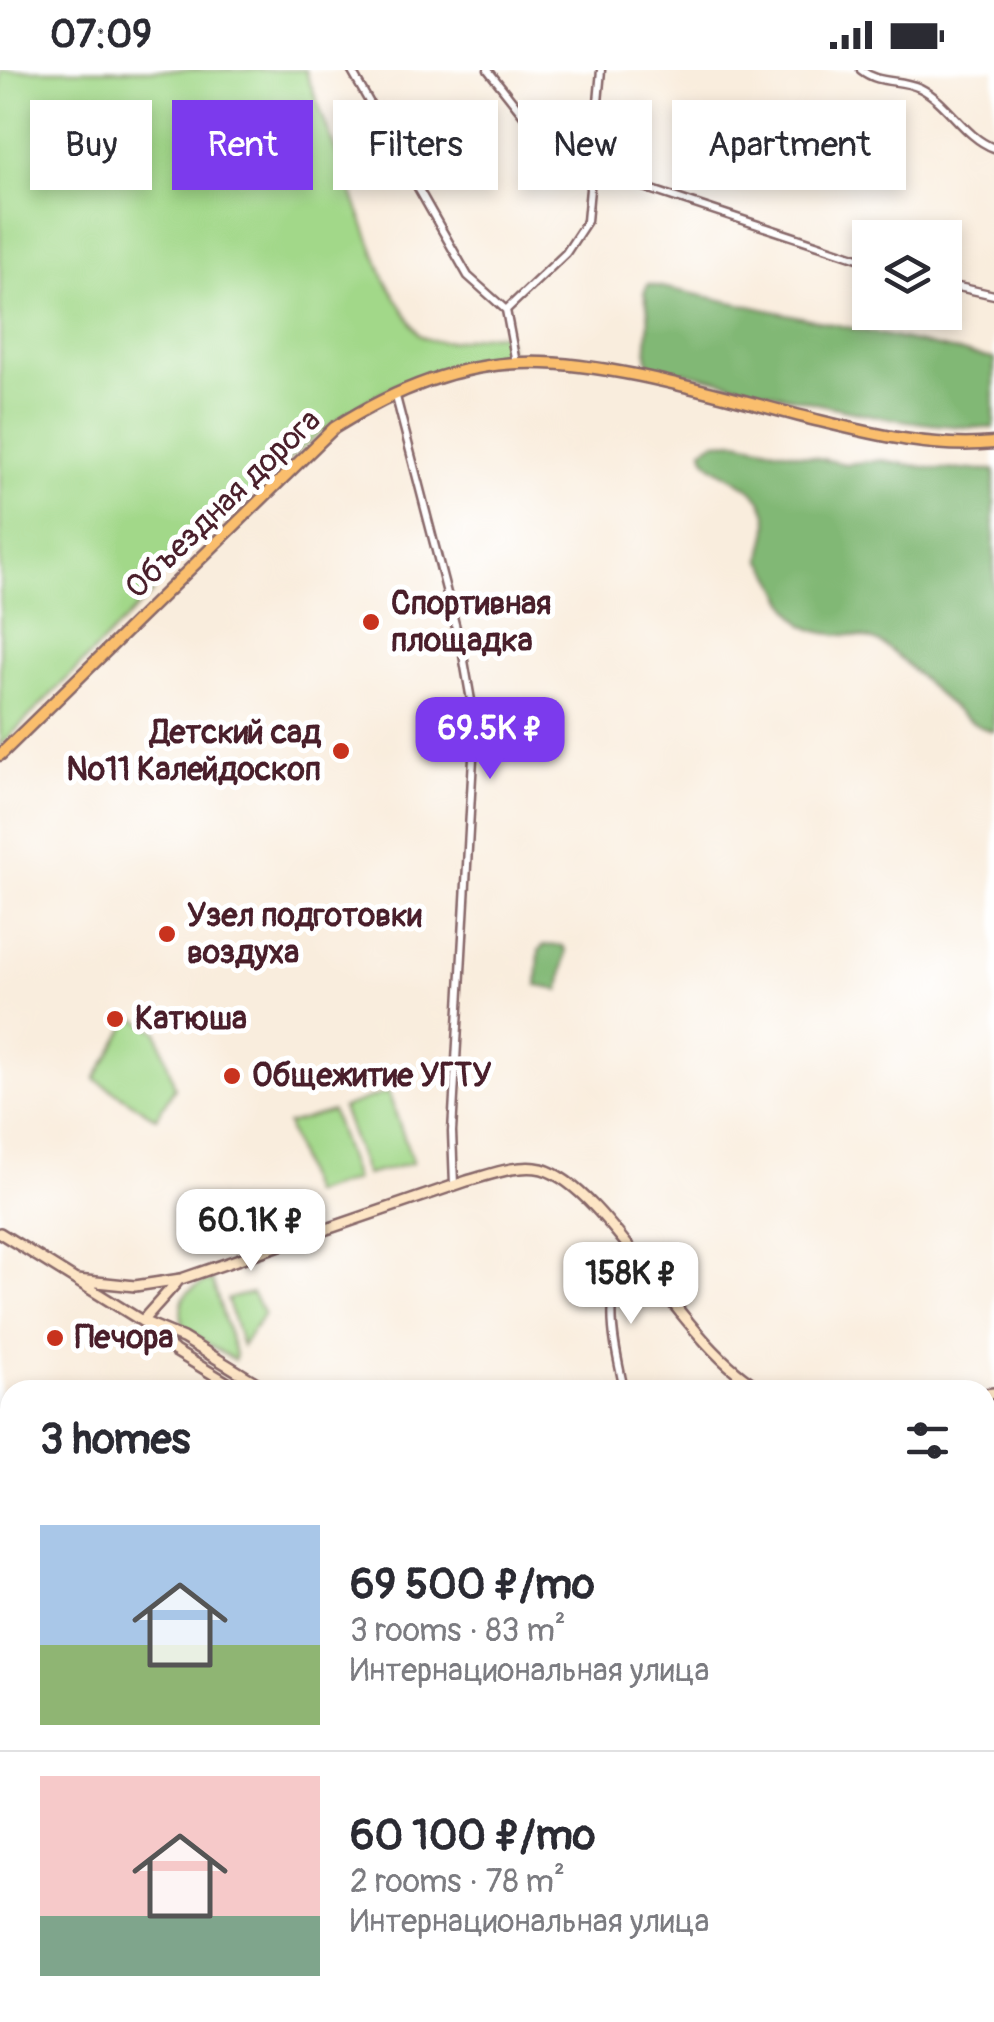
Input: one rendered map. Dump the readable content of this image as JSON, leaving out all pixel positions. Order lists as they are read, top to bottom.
{
  "streets": {
    "main road": ["Объездная дорога"]
  },
  "places": [
    "Спортивная площадка",
    "Детский сад №11 Калейдоскоп",
    "Узел подготовки воздуха",
    "Катюша",
    "Общежитие УГТУ",
    "Печора"
  ],
  "page": {
    "status": "07:09",
    "chip": [
      "Buy",
      "Rent",
      "Filters",
      "New",
      "Apartment"
    ],
    "price": ["69.5K ₽", "60.1K ₽", "158K ₽"],
    "heading": "3 homes",
    "list": [
      {
        "name": "69 500 ₽/mo",
        "note": "3 rooms · 83 m² · Интернациональная улица"
      },
      {
        "name": "60 100 ₽/mo",
        "note": "2 rooms · 78 m² · Интернациональная улица"
      }
    ]
  }
}
